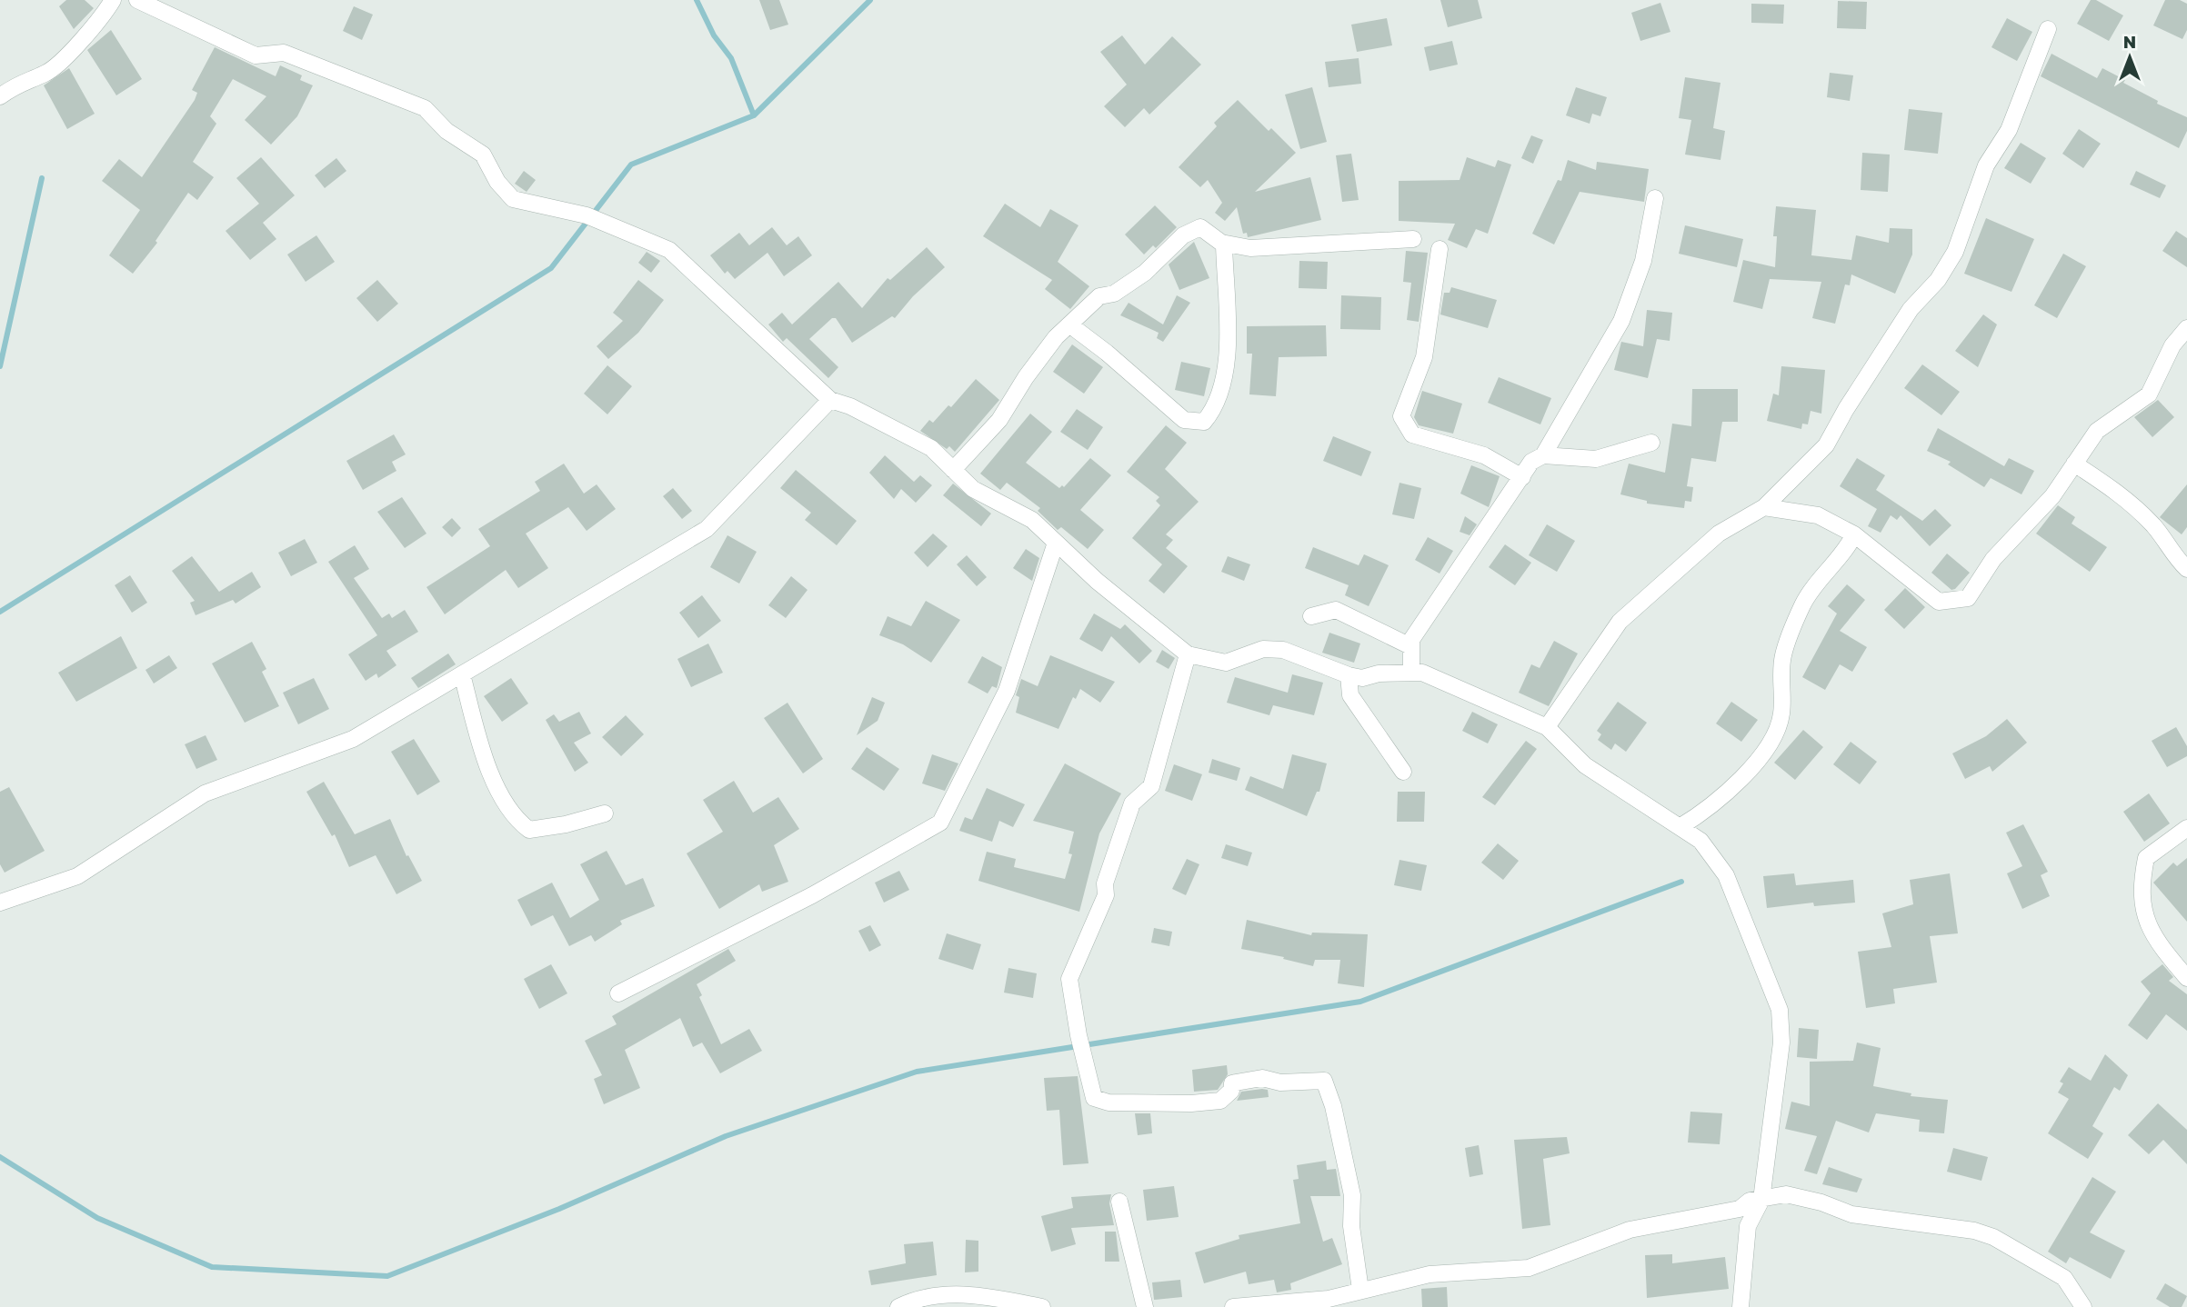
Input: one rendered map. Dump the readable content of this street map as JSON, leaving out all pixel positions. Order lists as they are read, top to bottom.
{
  "north": "top"
}
